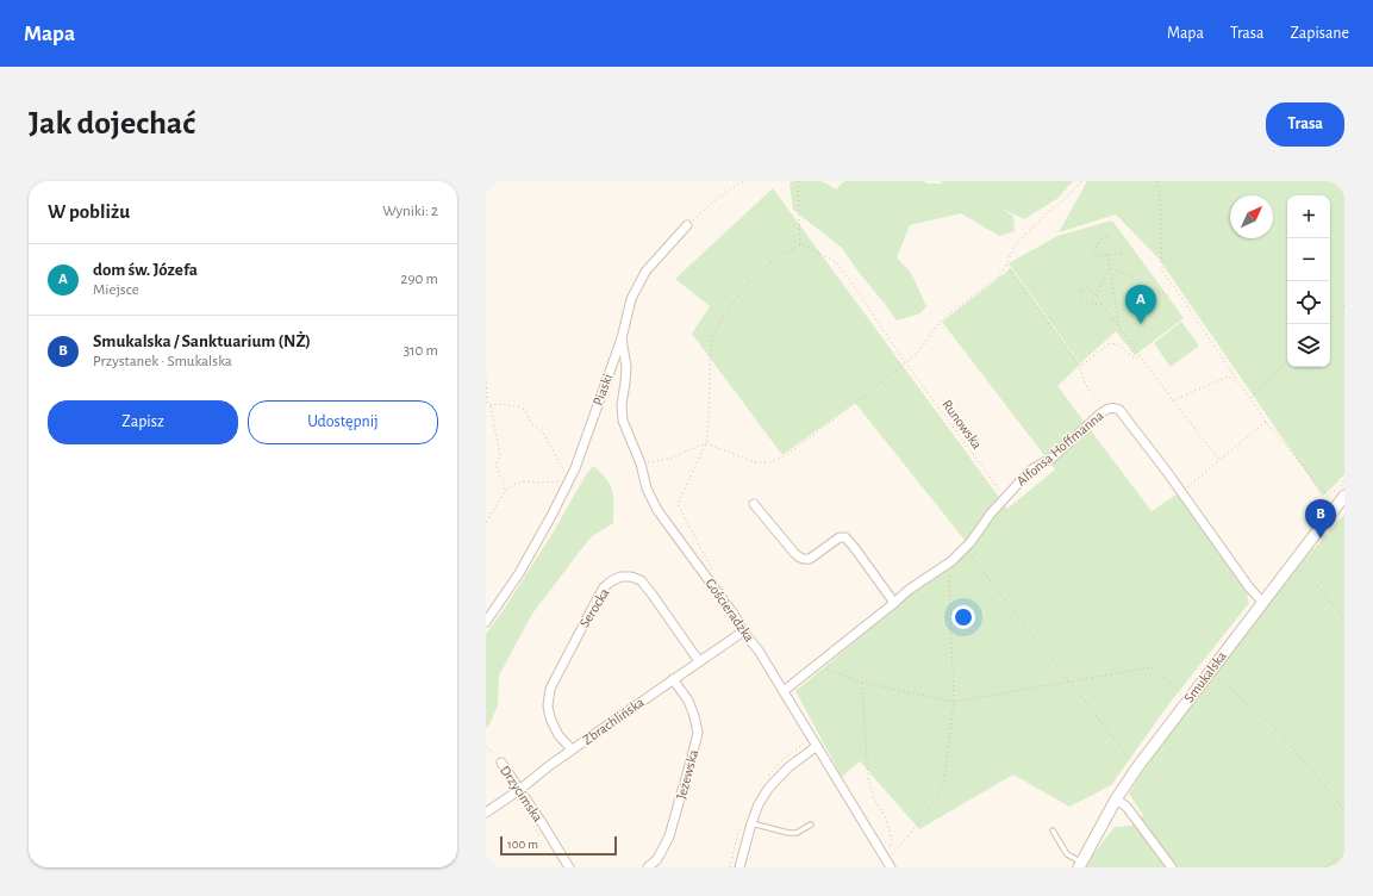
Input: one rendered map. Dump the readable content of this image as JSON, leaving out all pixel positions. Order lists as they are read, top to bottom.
{
  "streets": {
    "street": [
      "Piaski",
      "Alfonsa Hoffmanna",
      "Serocka",
      "Gościeradzka",
      "Smukalska",
      "Zbrachlińska",
      "Jeżewska",
      "Drzycimska"
    ],
    "path": ["Runowska"]
  },
  "crossings": [
    ["Piaski", "Gościeradzka"],
    ["Runowska", "Alfonsa Hoffmanna"],
    ["Alfonsa Hoffmanna", "Gościeradzka"],
    ["Alfonsa Hoffmanna", "Smukalska"],
    ["Serocka", "Zbrachlińska"],
    ["Gościeradzka", "Zbrachlińska"],
    ["Zbrachlińska", "Jeżewska"],
    ["Zbrachlińska", "Drzycimska"]
  ],
  "scale_bar": "100 m",
  "north": "top right",
  "page": {
    "header": "Mapa",
    "nav": ["Mapa", "Trasa", "Zapisane"],
    "buttons": [
      "Trasa",
      ["Zapisz", "Udostępnij"]
    ],
    "title": "Jak dojechać",
    "heading": ["W pobliżu", "Wyniki: 2"],
    "map_buttons": ["+", "−"],
    "list": [
      {
        "mark": "A",
        "name": "dom św. Józefa",
        "note": "Miejsce",
        "value": "290 m"
      },
      {
        "mark": "B",
        "name": "Smukalska / Sanktuarium (NŻ)",
        "note": "Przystanek · Smukalska",
        "value": "310 m"
      }
    ],
    "pins": ["A", "B"],
    "scale": "100 m"
  }
}
